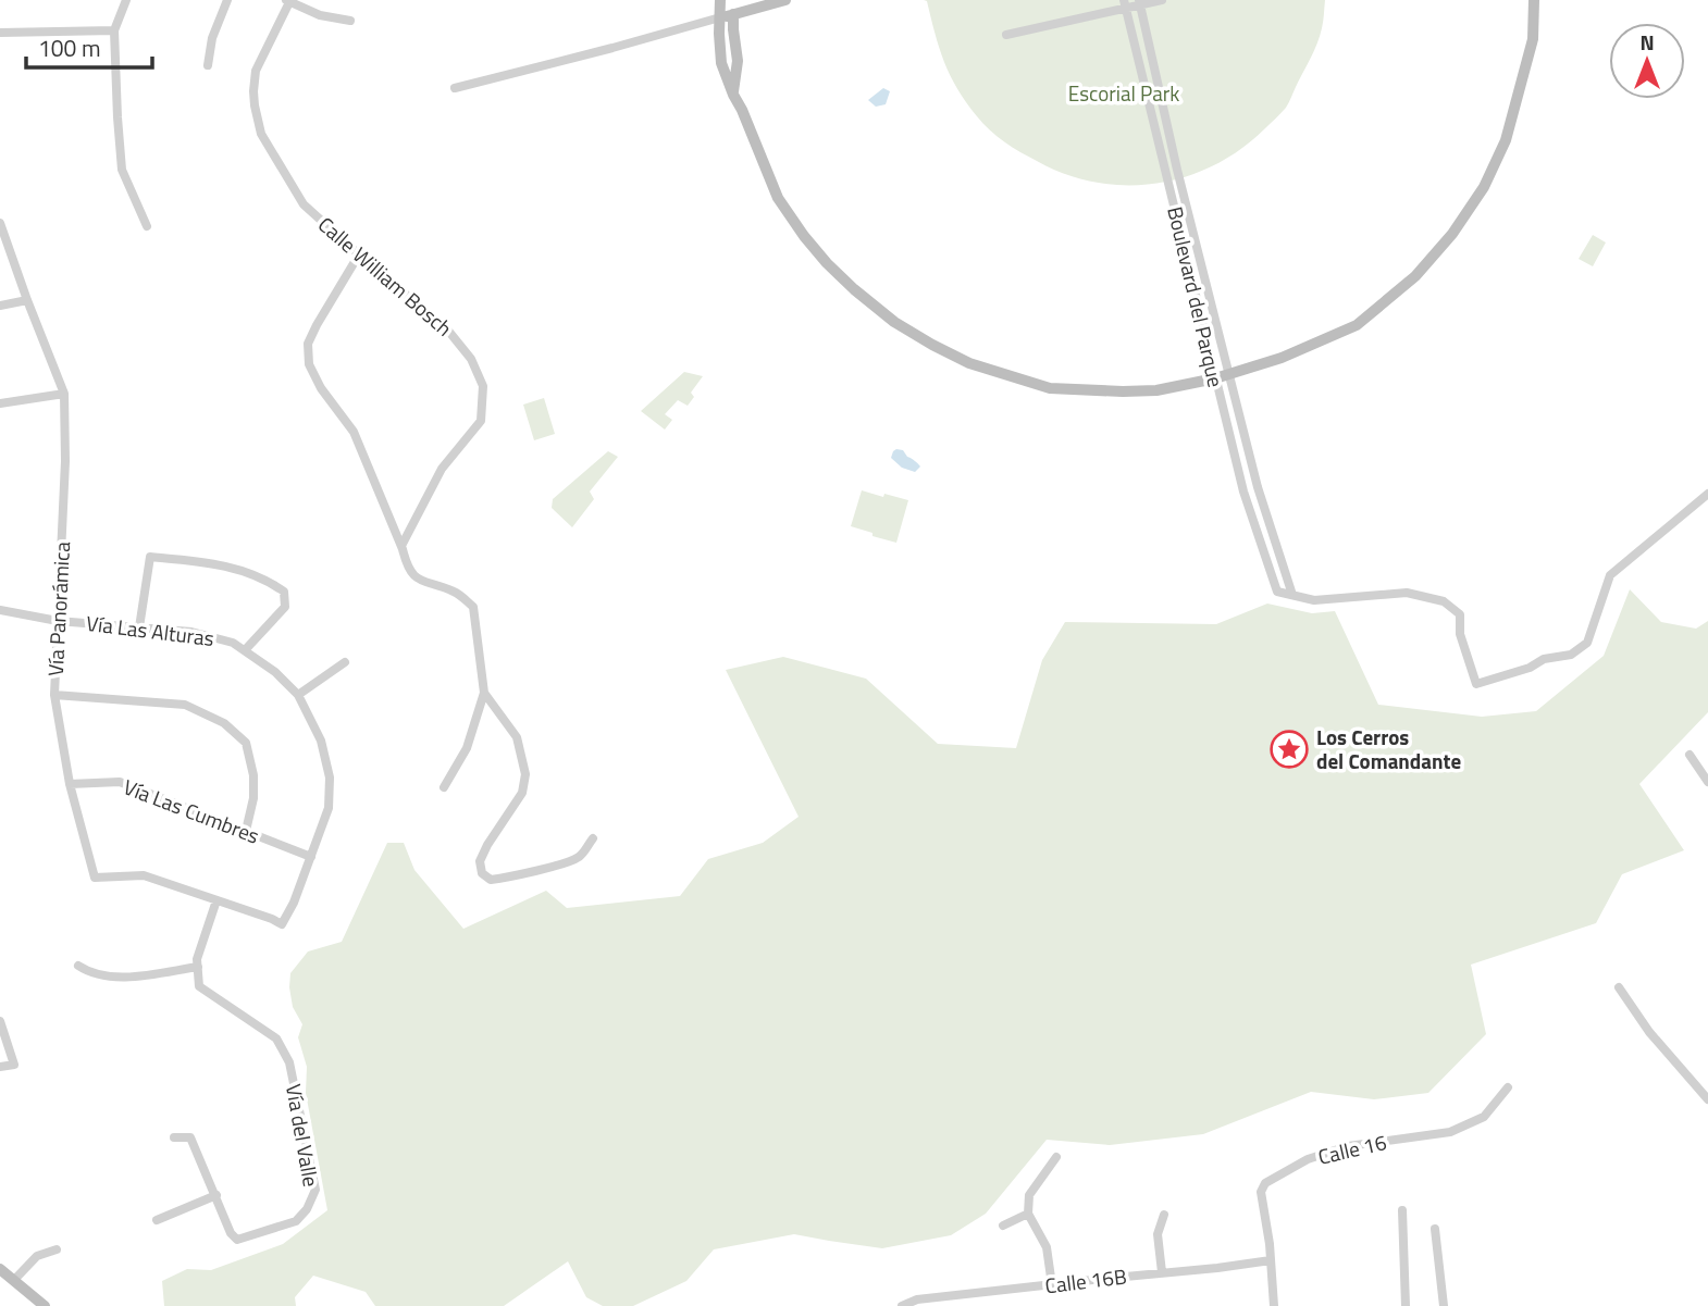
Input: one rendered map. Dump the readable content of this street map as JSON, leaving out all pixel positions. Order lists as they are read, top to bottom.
{
  "streets": {
    "street": [
      "Calle William Bosch",
      "Boulevard del Parque",
      "Vía Panorámica",
      "Vía Las Alturas",
      "Vía Las Cumbres",
      "Vía del Valle",
      "Calle 16",
      "Calle 16B"
    ]
  },
  "crossings": [
    ["Vía Panorámica", "Vía Las Alturas"],
    ["Vía Panorámica", "Vía Las Cumbres"],
    ["Vía Las Alturas", "Vía Las Cumbres"],
    ["Calle 16", "Calle 16B"]
  ],
  "parks": ["Escorial Park"],
  "places": {
    "place": ["Los Cerros del Comandante"]
  },
  "scale_bar": "100 m",
  "north": "top"
}
